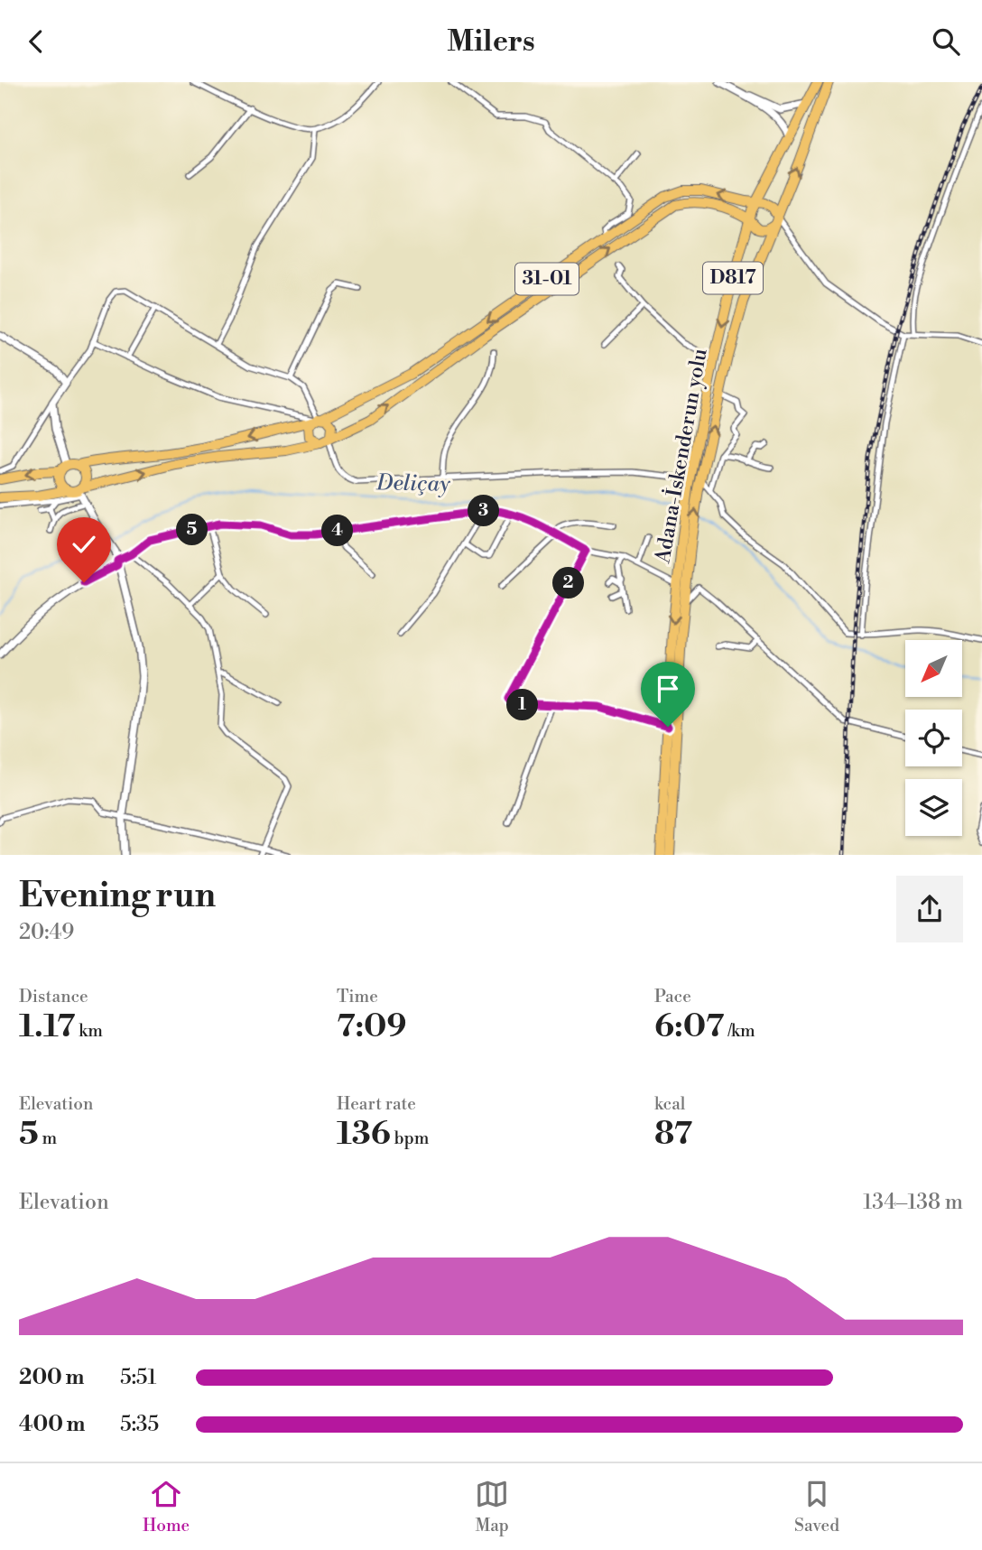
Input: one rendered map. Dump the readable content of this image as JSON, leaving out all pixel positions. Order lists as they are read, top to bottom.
{
  "streets": {
    "highway": ["D817", "31-01", "Adana-İskenderun yolu"]
  },
  "crossings": [
    ["D817", "Adana-İskenderun yolu"],
    ["31-01", "Adana-İskenderun yolu"]
  ],
  "water": ["Deliçay"],
  "north": "bottom left",
  "page": {
    "header": "Milers",
    "pins": [
      "3",
      "5",
      "4",
      "2",
      "1"
    ],
    "heading": ["Evening run", "20:49"],
    "stats": [
      ["Distance", "1.17 km"],
      ["Time", "7:09"],
      ["Pace", "6:07 /km"],
      ["Elevation", "5 m"],
      ["Heart rate", "136 bpm"],
      ["kcal", "87"]
    ],
    "chart": ["Elevation", "134–138 m"],
    "list": [
      {
        "name": "200 m",
        "note": "5:51"
      },
      {
        "name": "400 m",
        "note": "5:35"
      }
    ],
    "tabs": ["Home", "Map", "Saved"]
  }
}
